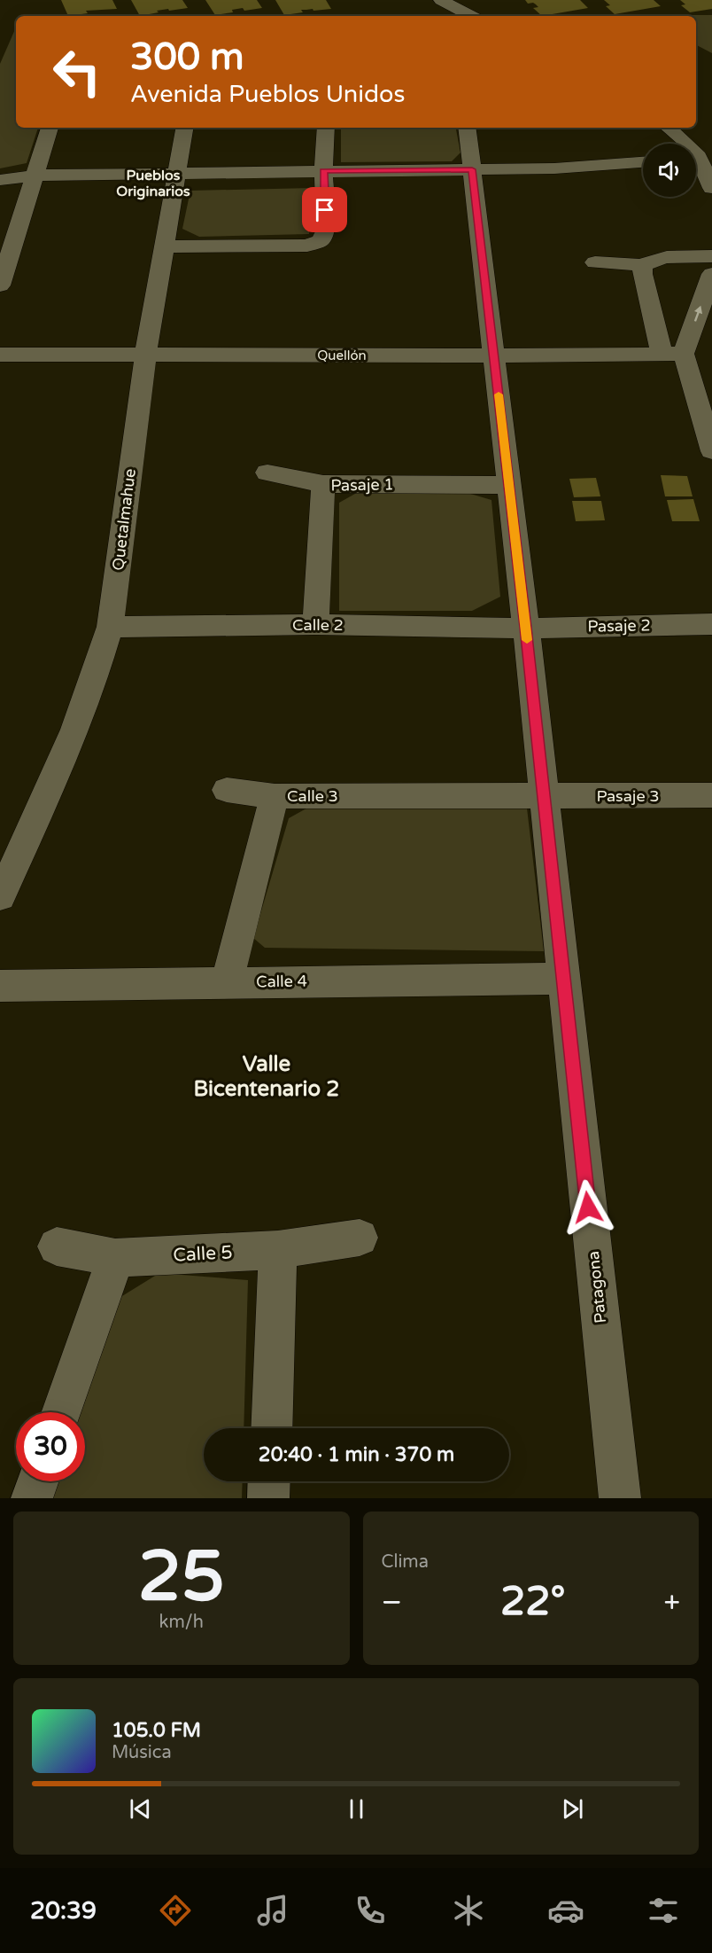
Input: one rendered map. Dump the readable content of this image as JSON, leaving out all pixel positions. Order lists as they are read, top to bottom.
{
  "streets": {
    "street": [
      "Quellón",
      "Pasaje 1",
      "Quetalmahue",
      "Calle 2",
      "Pasaje 2",
      "Calle 3",
      "Pasaje 3",
      "Calle 4",
      "Calle 5",
      "Patagona"
    ]
  },
  "crossings": [
    ["Quellón", "Quetalmahue"],
    ["Quellón", "Patagona"],
    ["Pasaje 1", "Calle 2"],
    ["Pasaje 1", "Patagona"],
    ["Quetalmahue", "Calle 2"],
    ["Calle 2", "Pasaje 2"],
    ["Calle 2", "Patagona"],
    ["Pasaje 2", "Patagona"],
    ["Calle 3", "Pasaje 3"],
    ["Calle 3", "Calle 4"],
    ["Calle 3", "Patagona"],
    ["Pasaje 3", "Patagona"],
    ["Calle 4", "Patagona"]
  ],
  "districts": ["Pueblos Originarios", "Valle Bicentenario 2"],
  "page": {
    "turn": ["300 m", "Avenida Pueblos Unidos"],
    "limit": "30",
    "trip": "20:40 · 1 min · 370 m",
    "tile": [
      ["25", "km/h"],
      "Clima"
    ],
    "heat": ["−", "22°", "+"],
    "song": ["105.0 FM", "Música"],
    "tabs": "20:39"
  }
}
